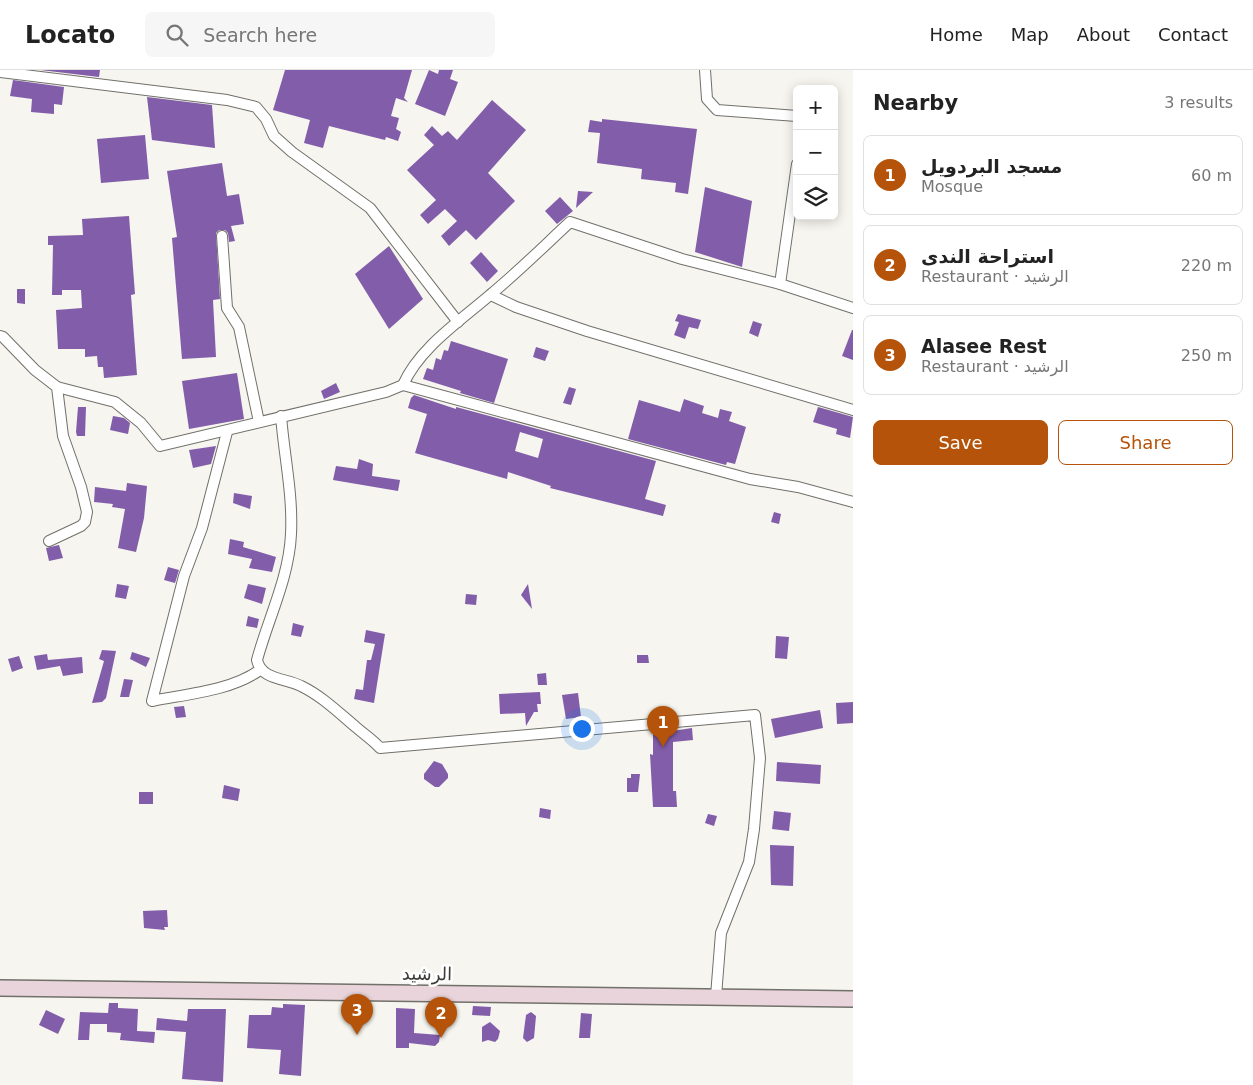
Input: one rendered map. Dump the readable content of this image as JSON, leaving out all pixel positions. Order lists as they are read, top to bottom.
{
  "streets": {
    "main road": ["الرشيد"]
  },
  "page": {
    "header": "Locato",
    "search": "Search here",
    "nav": [
      "Home",
      "Map",
      "About",
      "Contact"
    ],
    "heading": ["Nearby", "3 results"],
    "map_buttons": ["+", "−"],
    "list": [
      {
        "mark": "1",
        "name": "مسجد البردويل",
        "note": "Mosque",
        "value": "60 m"
      },
      {
        "mark": "2",
        "name": "استراحة الندى",
        "note": "Restaurant · الرشيد",
        "value": "220 m"
      },
      {
        "mark": "3",
        "name": "Alasee Rest",
        "note": "Restaurant · الرشيد",
        "value": "250 m"
      }
    ],
    "buttons": ["Save", "Share"],
    "pins": ["1", "3", "2"]
  }
}
